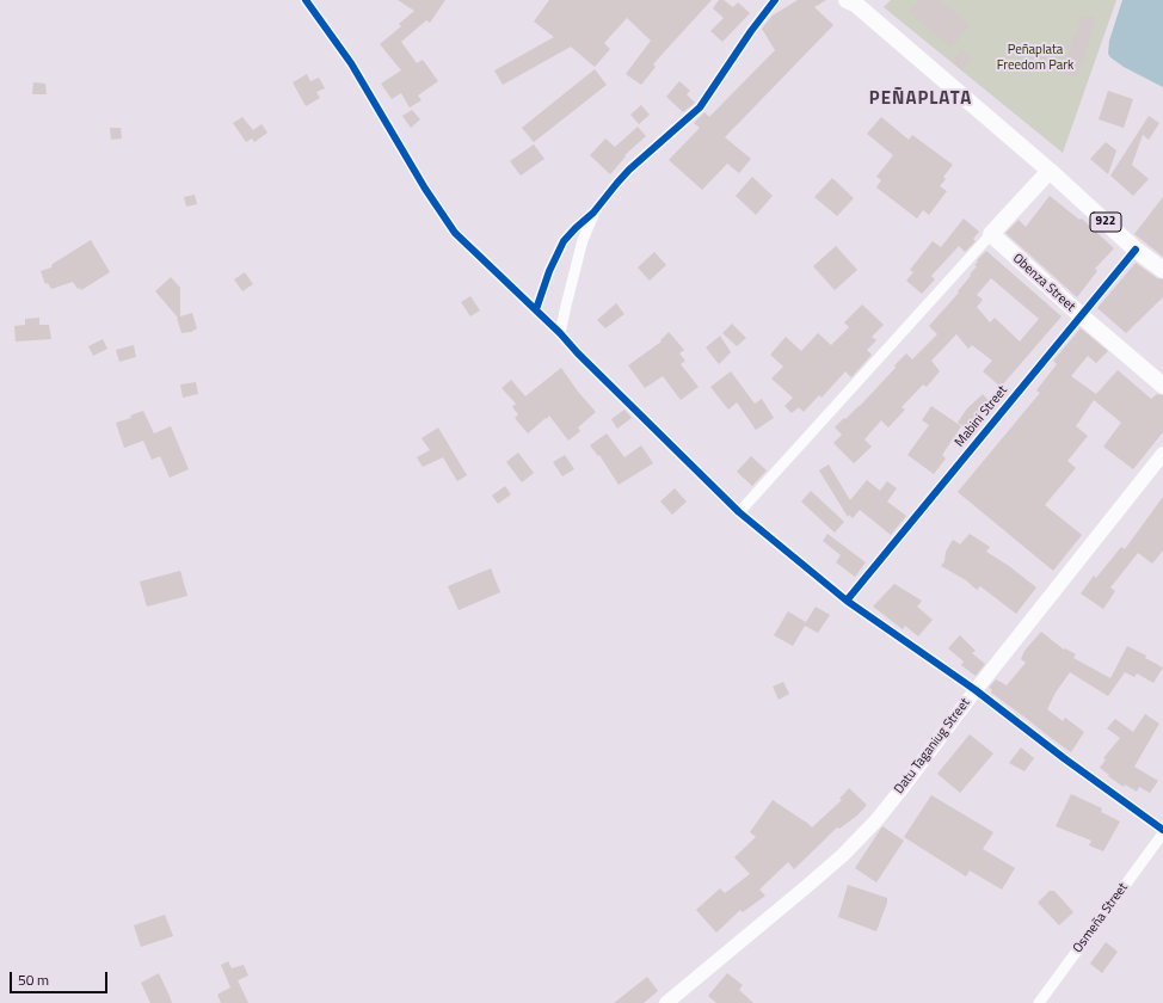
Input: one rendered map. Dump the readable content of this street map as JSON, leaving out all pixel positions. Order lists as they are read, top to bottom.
{
  "streets": {
    "main road": ["922", "Obenza Street", "Datu Taganiug Street"],
    "street": ["Mabini Street", "Osmeña Street"]
  },
  "crossings": [
    ["922", "Mabini Street"],
    ["Obenza Street", "Mabini Street"]
  ],
  "districts": ["PEÑAPLATA"],
  "parks": ["Peñaplata Freedom Park"],
  "scale_bar": "50 m"
}
